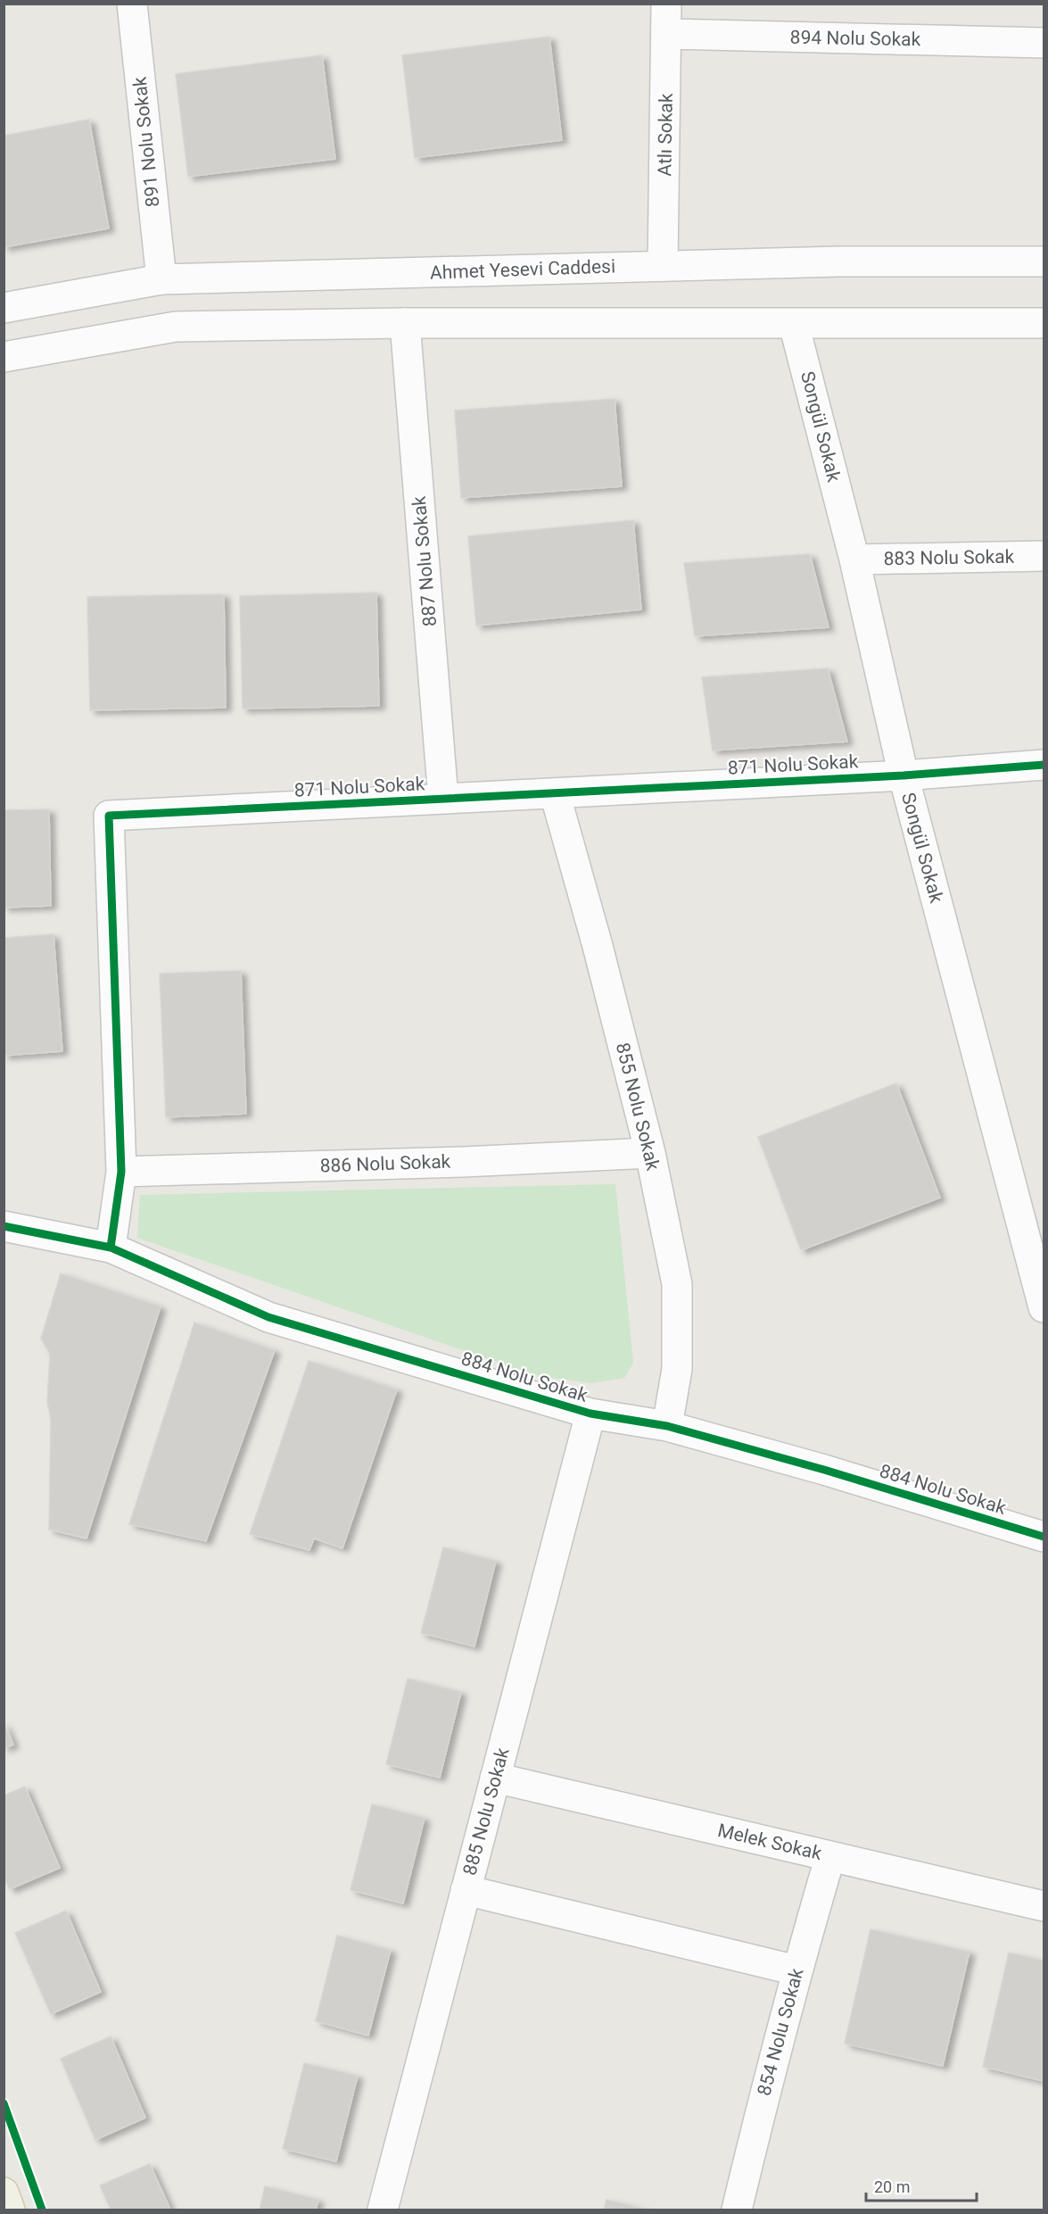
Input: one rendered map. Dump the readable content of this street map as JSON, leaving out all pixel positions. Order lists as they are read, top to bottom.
{
  "streets": {
    "street": [
      "894 Nolu Sokak",
      "Atlı Sokak",
      "891 Nolu Sokak",
      "Ahmet Yesevi Caddesi",
      "Songül Sokak",
      "883 Nolu Sokak",
      "887 Nolu Sokak",
      "871 Nolu Sokak",
      "855 Nolu Sokak",
      "886 Nolu Sokak",
      "884 Nolu Sokak",
      "885 Nolu Sokak",
      "Melek Sokak",
      "854 Nolu Sokak"
    ]
  },
  "crossings": [
    ["894 Nolu Sokak", "Atlı Sokak"],
    ["Atlı Sokak", "Ahmet Yesevi Caddesi"],
    ["891 Nolu Sokak", "Ahmet Yesevi Caddesi"],
    ["Songül Sokak", "883 Nolu Sokak"],
    ["Songül Sokak", "871 Nolu Sokak"],
    ["887 Nolu Sokak", "871 Nolu Sokak"],
    ["871 Nolu Sokak", "855 Nolu Sokak"],
    ["871 Nolu Sokak", "886 Nolu Sokak"],
    ["871 Nolu Sokak", "884 Nolu Sokak"],
    ["855 Nolu Sokak", "886 Nolu Sokak"],
    ["855 Nolu Sokak", "884 Nolu Sokak"],
    ["884 Nolu Sokak", "885 Nolu Sokak"],
    ["885 Nolu Sokak", "Melek Sokak"],
    ["Melek Sokak", "854 Nolu Sokak"]
  ],
  "scale_bar": "20 m"
}
